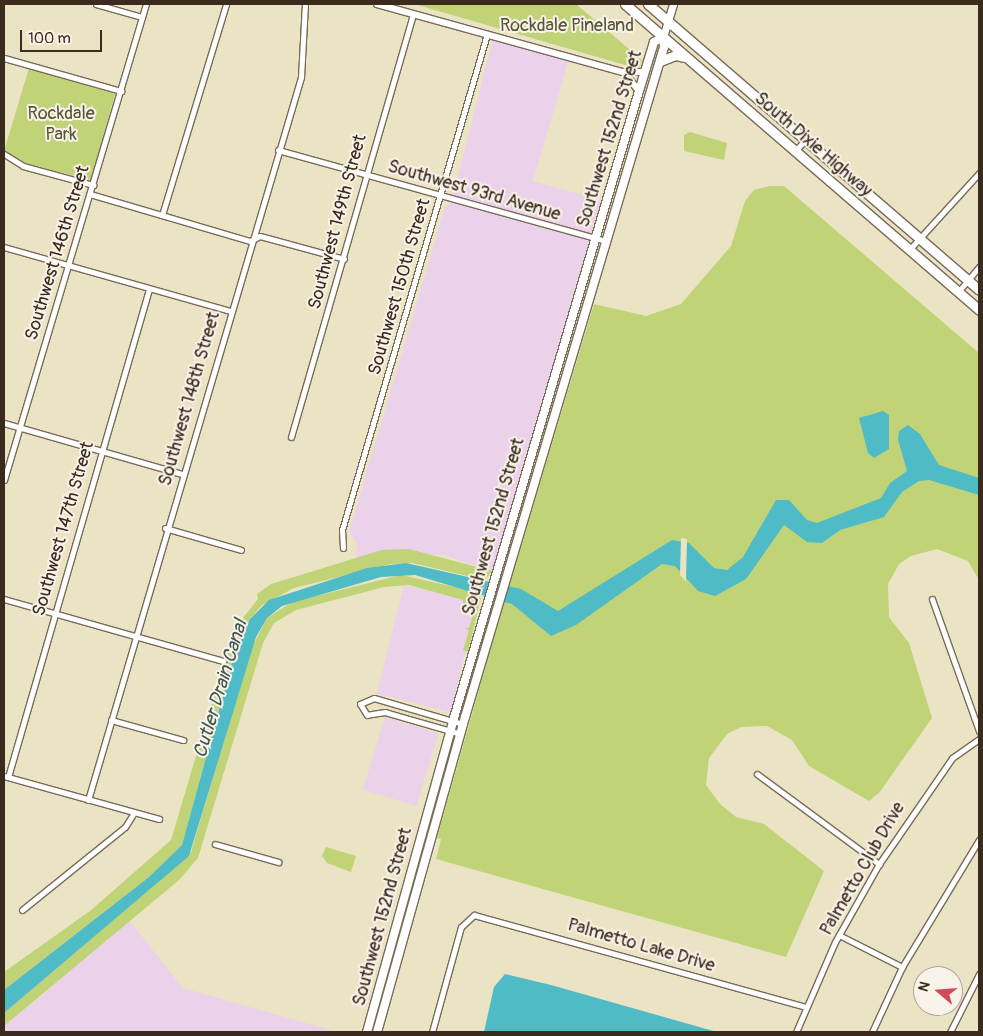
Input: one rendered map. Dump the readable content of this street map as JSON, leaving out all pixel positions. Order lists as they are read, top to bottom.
{
  "streets": {
    "highway": ["South Dixie Highway"],
    "main road": ["Southwest 152nd Street"],
    "street": [
      "Southwest 93rd Avenue",
      "Southwest 149th Street",
      "Southwest 146th Street",
      "Southwest 150th Street",
      "Southwest 148th Street",
      "Southwest 147th Street",
      "Palmetto Club Drive",
      "Palmetto Lake Drive"
    ]
  },
  "crossings": [
    ["Southwest 152nd Street", "South Dixie Highway"],
    ["Southwest 152nd Street", "Southwest 93rd Avenue"],
    ["Southwest 93rd Avenue", "Southwest 149th Street"],
    ["Southwest 93rd Avenue", "Southwest 150th Street"],
    ["Southwest 93rd Avenue", "Southwest 148th Street"],
    ["Palmetto Club Drive", "Palmetto Lake Drive"]
  ],
  "water": ["Cutler Drain Canal"],
  "parks": ["Rockdale Pineland", "Rockdale Park"],
  "scale_bar": "100 m",
  "north": "left"
}
